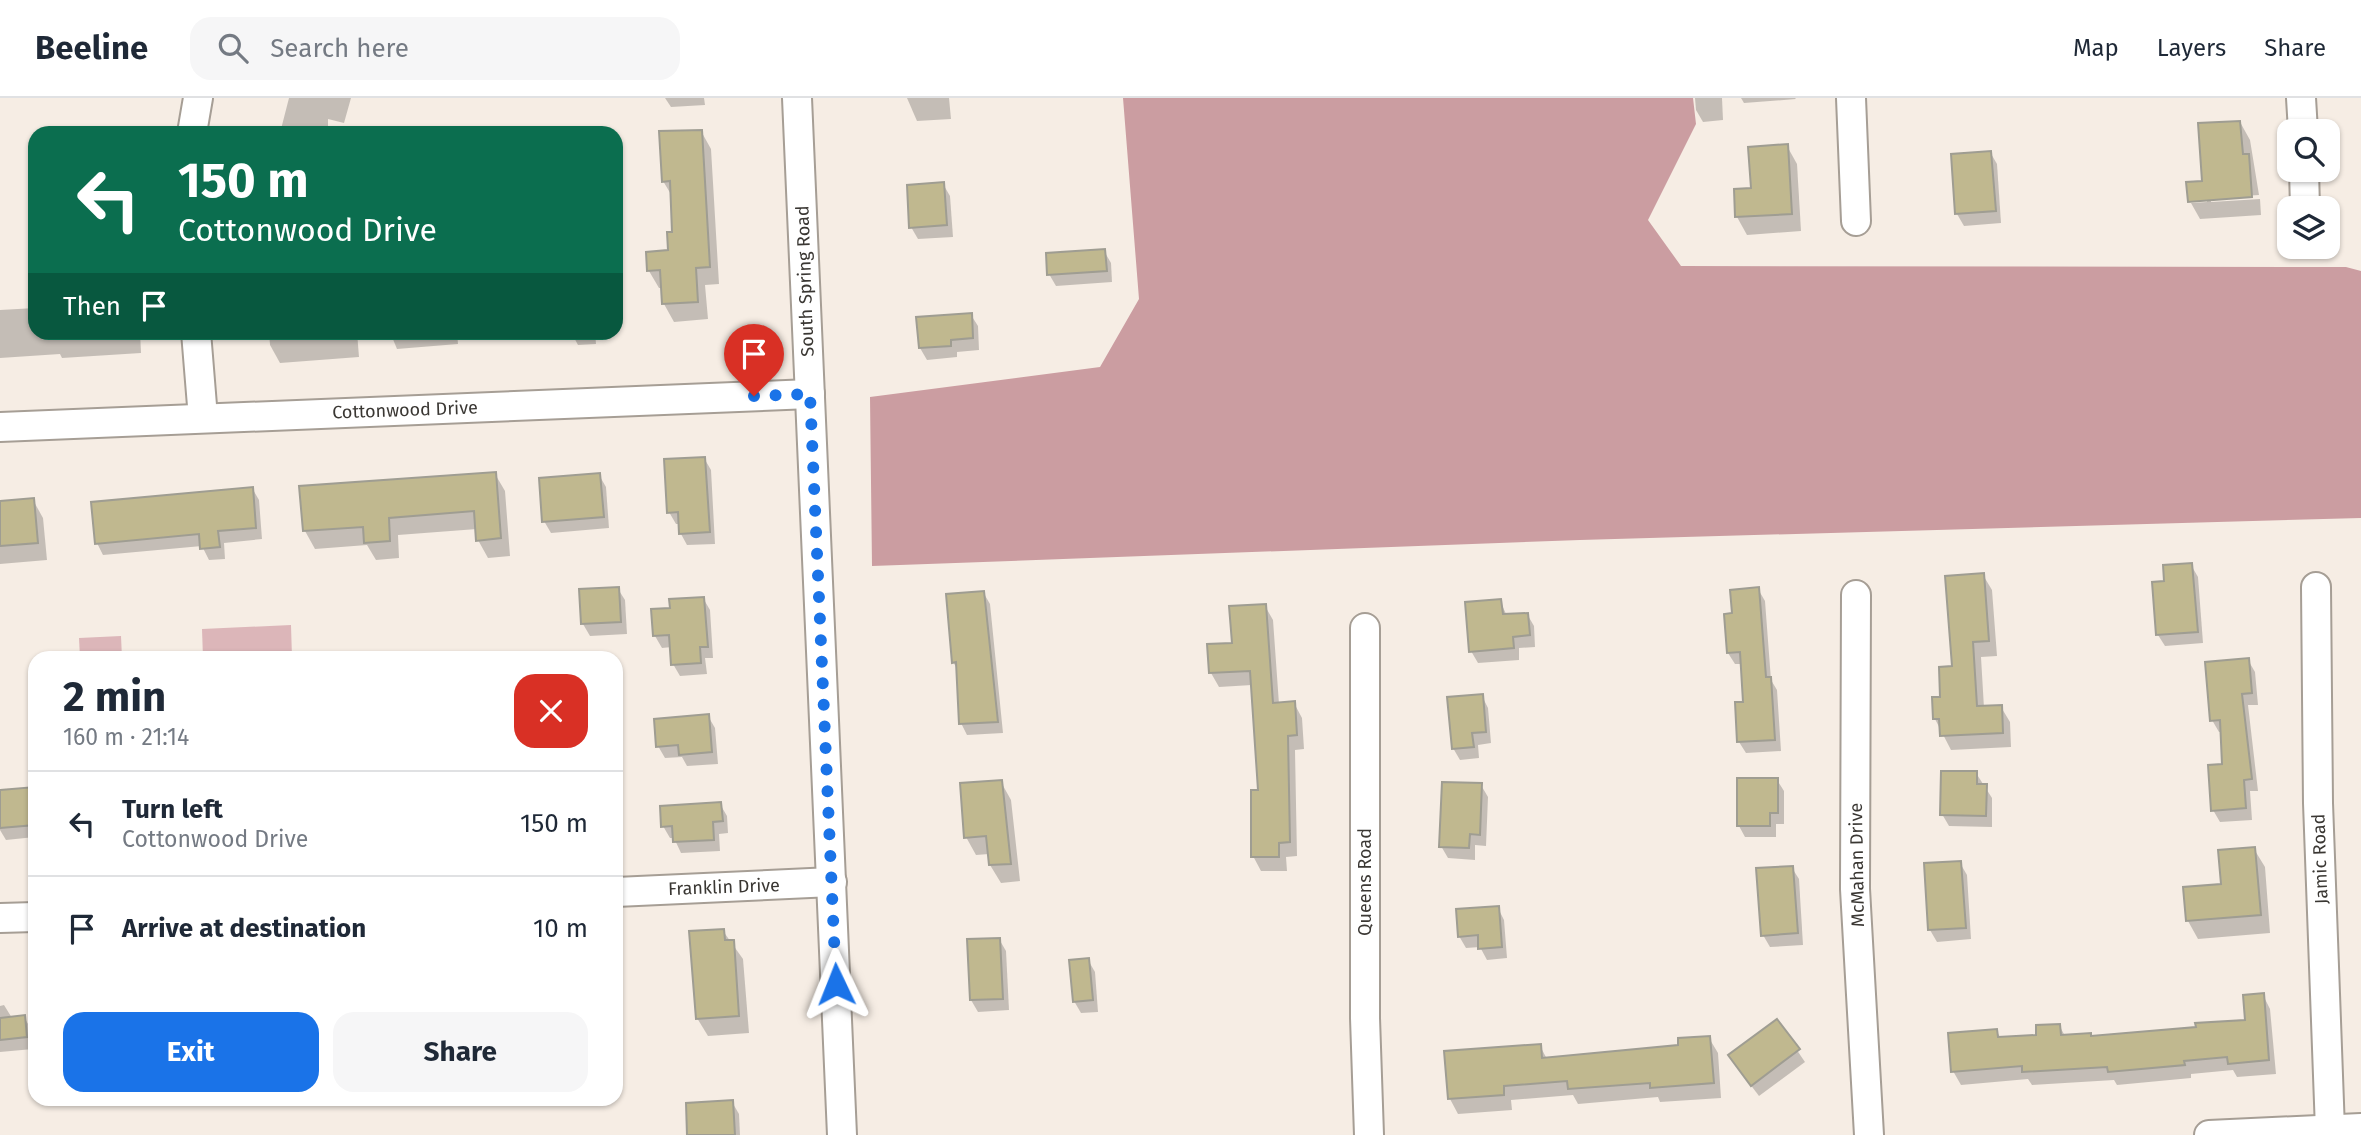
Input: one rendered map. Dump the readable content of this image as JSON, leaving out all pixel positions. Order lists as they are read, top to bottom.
{
  "streets": {
    "street": [
      "South Spring Road",
      "Cottonwood Drive",
      "Jamic Road",
      "McMahan Drive",
      "Queens Road",
      "Franklin Drive"
    ]
  },
  "crossings": [
    ["South Spring Road", "Cottonwood Drive"],
    ["South Spring Road", "Franklin Drive"]
  ],
  "page": {
    "header": "Beeline",
    "search": "Search here",
    "nav": ["Map", "Layers", "Share"],
    "turn": ["150 m", "Cottonwood Drive"],
    "then": "Then",
    "heading": ["2 min", "160 m · 21:14"],
    "list": [
      {
        "name": "Turn left",
        "note": "Cottonwood Drive",
        "value": "150 m"
      },
      {
        "name": "Arrive at destination",
        "value": "10 m"
      }
    ],
    "buttons": ["Exit", "Share"]
  }
}
